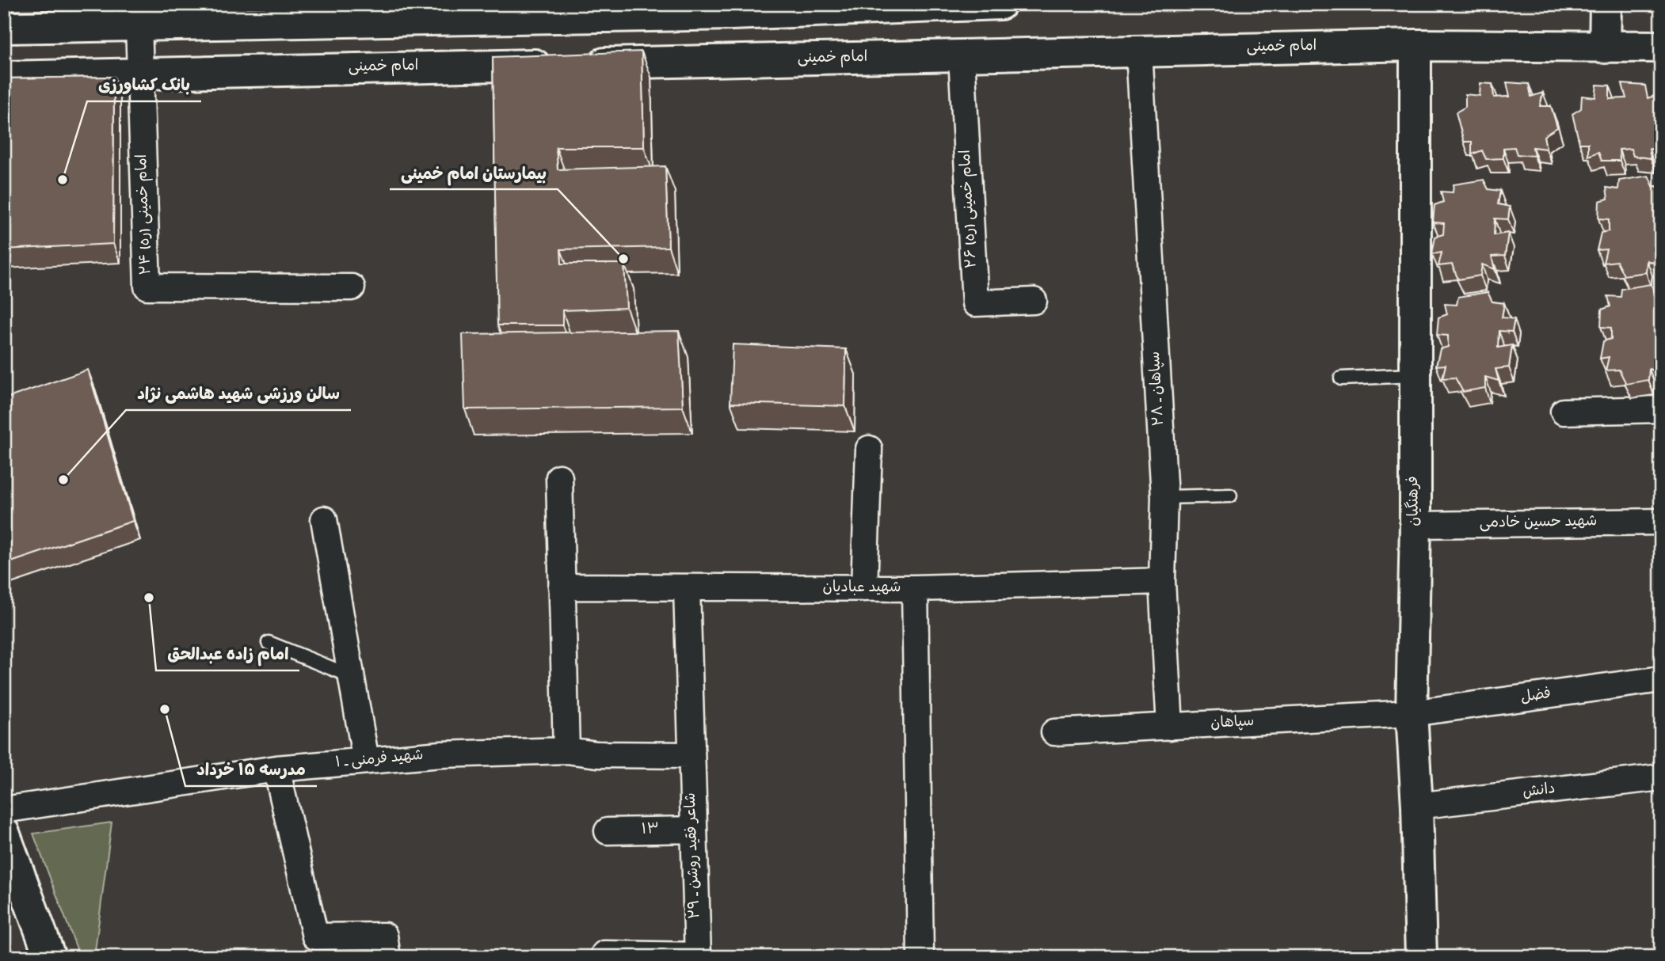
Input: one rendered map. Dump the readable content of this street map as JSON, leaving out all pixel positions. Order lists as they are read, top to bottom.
{
  "streets": {
    "main road": ["امام خمینی", "فرهنگیان"],
    "street": [
      "امام خمینی (ره) ۲۶",
      "امام خمینی (ره) ۲۴",
      "سپاهان ـ ۲۸",
      "شهید حسین خادمی",
      "شهید عبادیان",
      "فضل",
      "سپاهان",
      "شهید فرمنی ـ ۱",
      "دانش",
      "۱۳",
      "شاعر فقید روشن ـ ۲۹"
    ]
  },
  "crossings": [
    ["امام خمینی", "امام خمینی (ره) ۲۶"],
    ["امام خمینی", "امام خمینی (ره) ۲۴"],
    ["امام خمینی", "سپاهان ـ ۲۸"],
    ["امام خمینی", "فرهنگیان"],
    ["سپاهان ـ ۲۸", "شهید عبادیان"],
    ["سپاهان ـ ۲۸", "سپاهان"],
    ["فرهنگیان", "شهید حسین خادمی"],
    ["فرهنگیان", "فضل"],
    ["فرهنگیان", "سپاهان"],
    ["فرهنگیان", "دانش"],
    ["شهید عبادیان", "شاعر فقید روشن ـ ۲۹"],
    ["فضل", "سپاهان"],
    ["شهید فرمنی ـ ۱", "شاعر فقید روشن ـ ۲۹"],
    ["۱۳", "شاعر فقید روشن ـ ۲۹"]
  ],
  "places": [
    "بانک کشاورزی",
    "بیمارستان امام خمینی",
    "سالن ورزشی شهید هاشمی نژاد",
    "امام زاده عبدالحق",
    "مدرسه ۱۵ خرداد"
  ]
}
